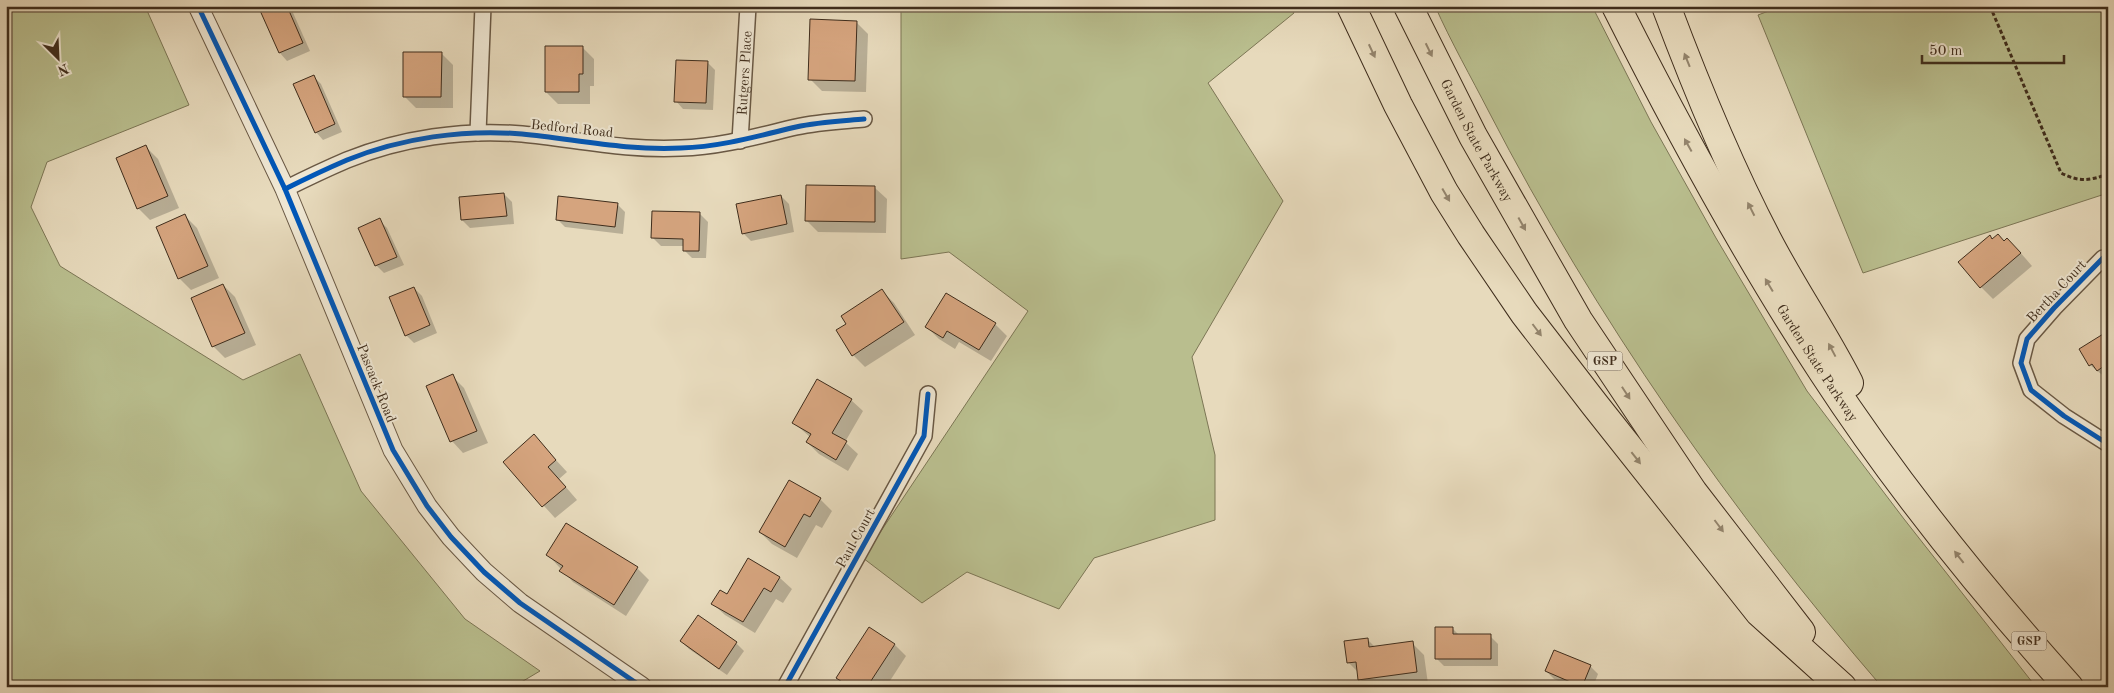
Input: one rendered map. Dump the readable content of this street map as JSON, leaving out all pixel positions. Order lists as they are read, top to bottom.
{
  "streets": {
    "highway": ["Garden State Parkway", "GSP"],
    "street": [
      "Rutgers Place",
      "Bedford Road",
      "Bertha Court",
      "Pascack Road",
      "Paul Court"
    ]
  },
  "crossings": [
    ["Rutgers Place", "Bedford Road"],
    ["Bedford Road", "Pascack Road"]
  ],
  "scale_bar": "50 m",
  "north": "bottom right"
}
